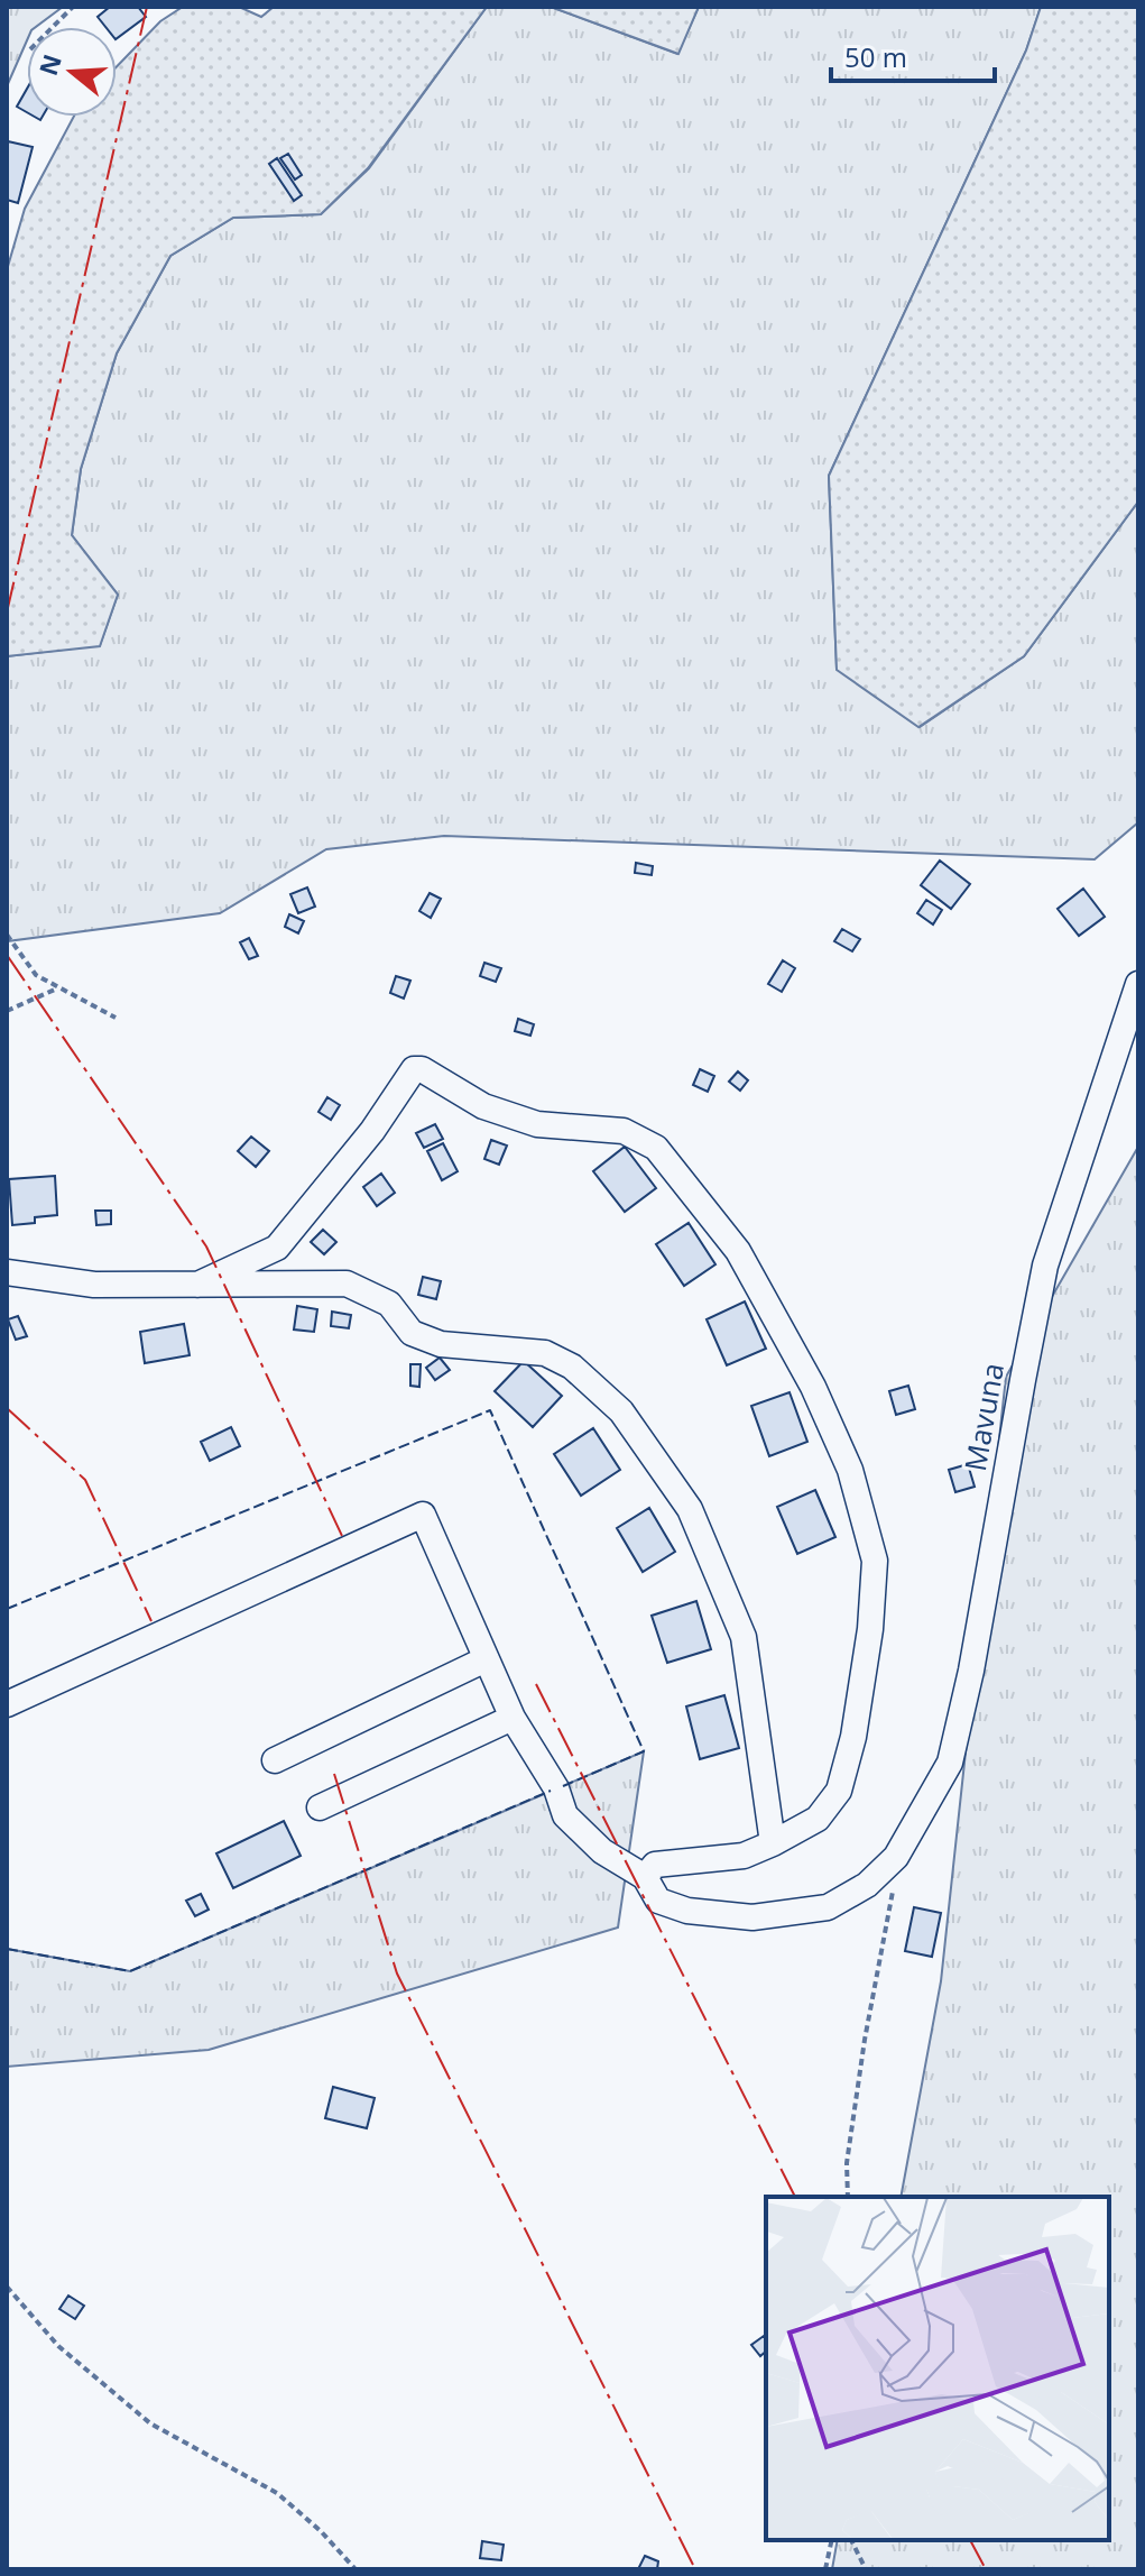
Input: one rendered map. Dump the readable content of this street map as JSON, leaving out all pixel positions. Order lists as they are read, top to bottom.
{
  "streets": {
    "street": ["Mavuna"]
  },
  "scale_bar": "50 m",
  "north": "left"
}
